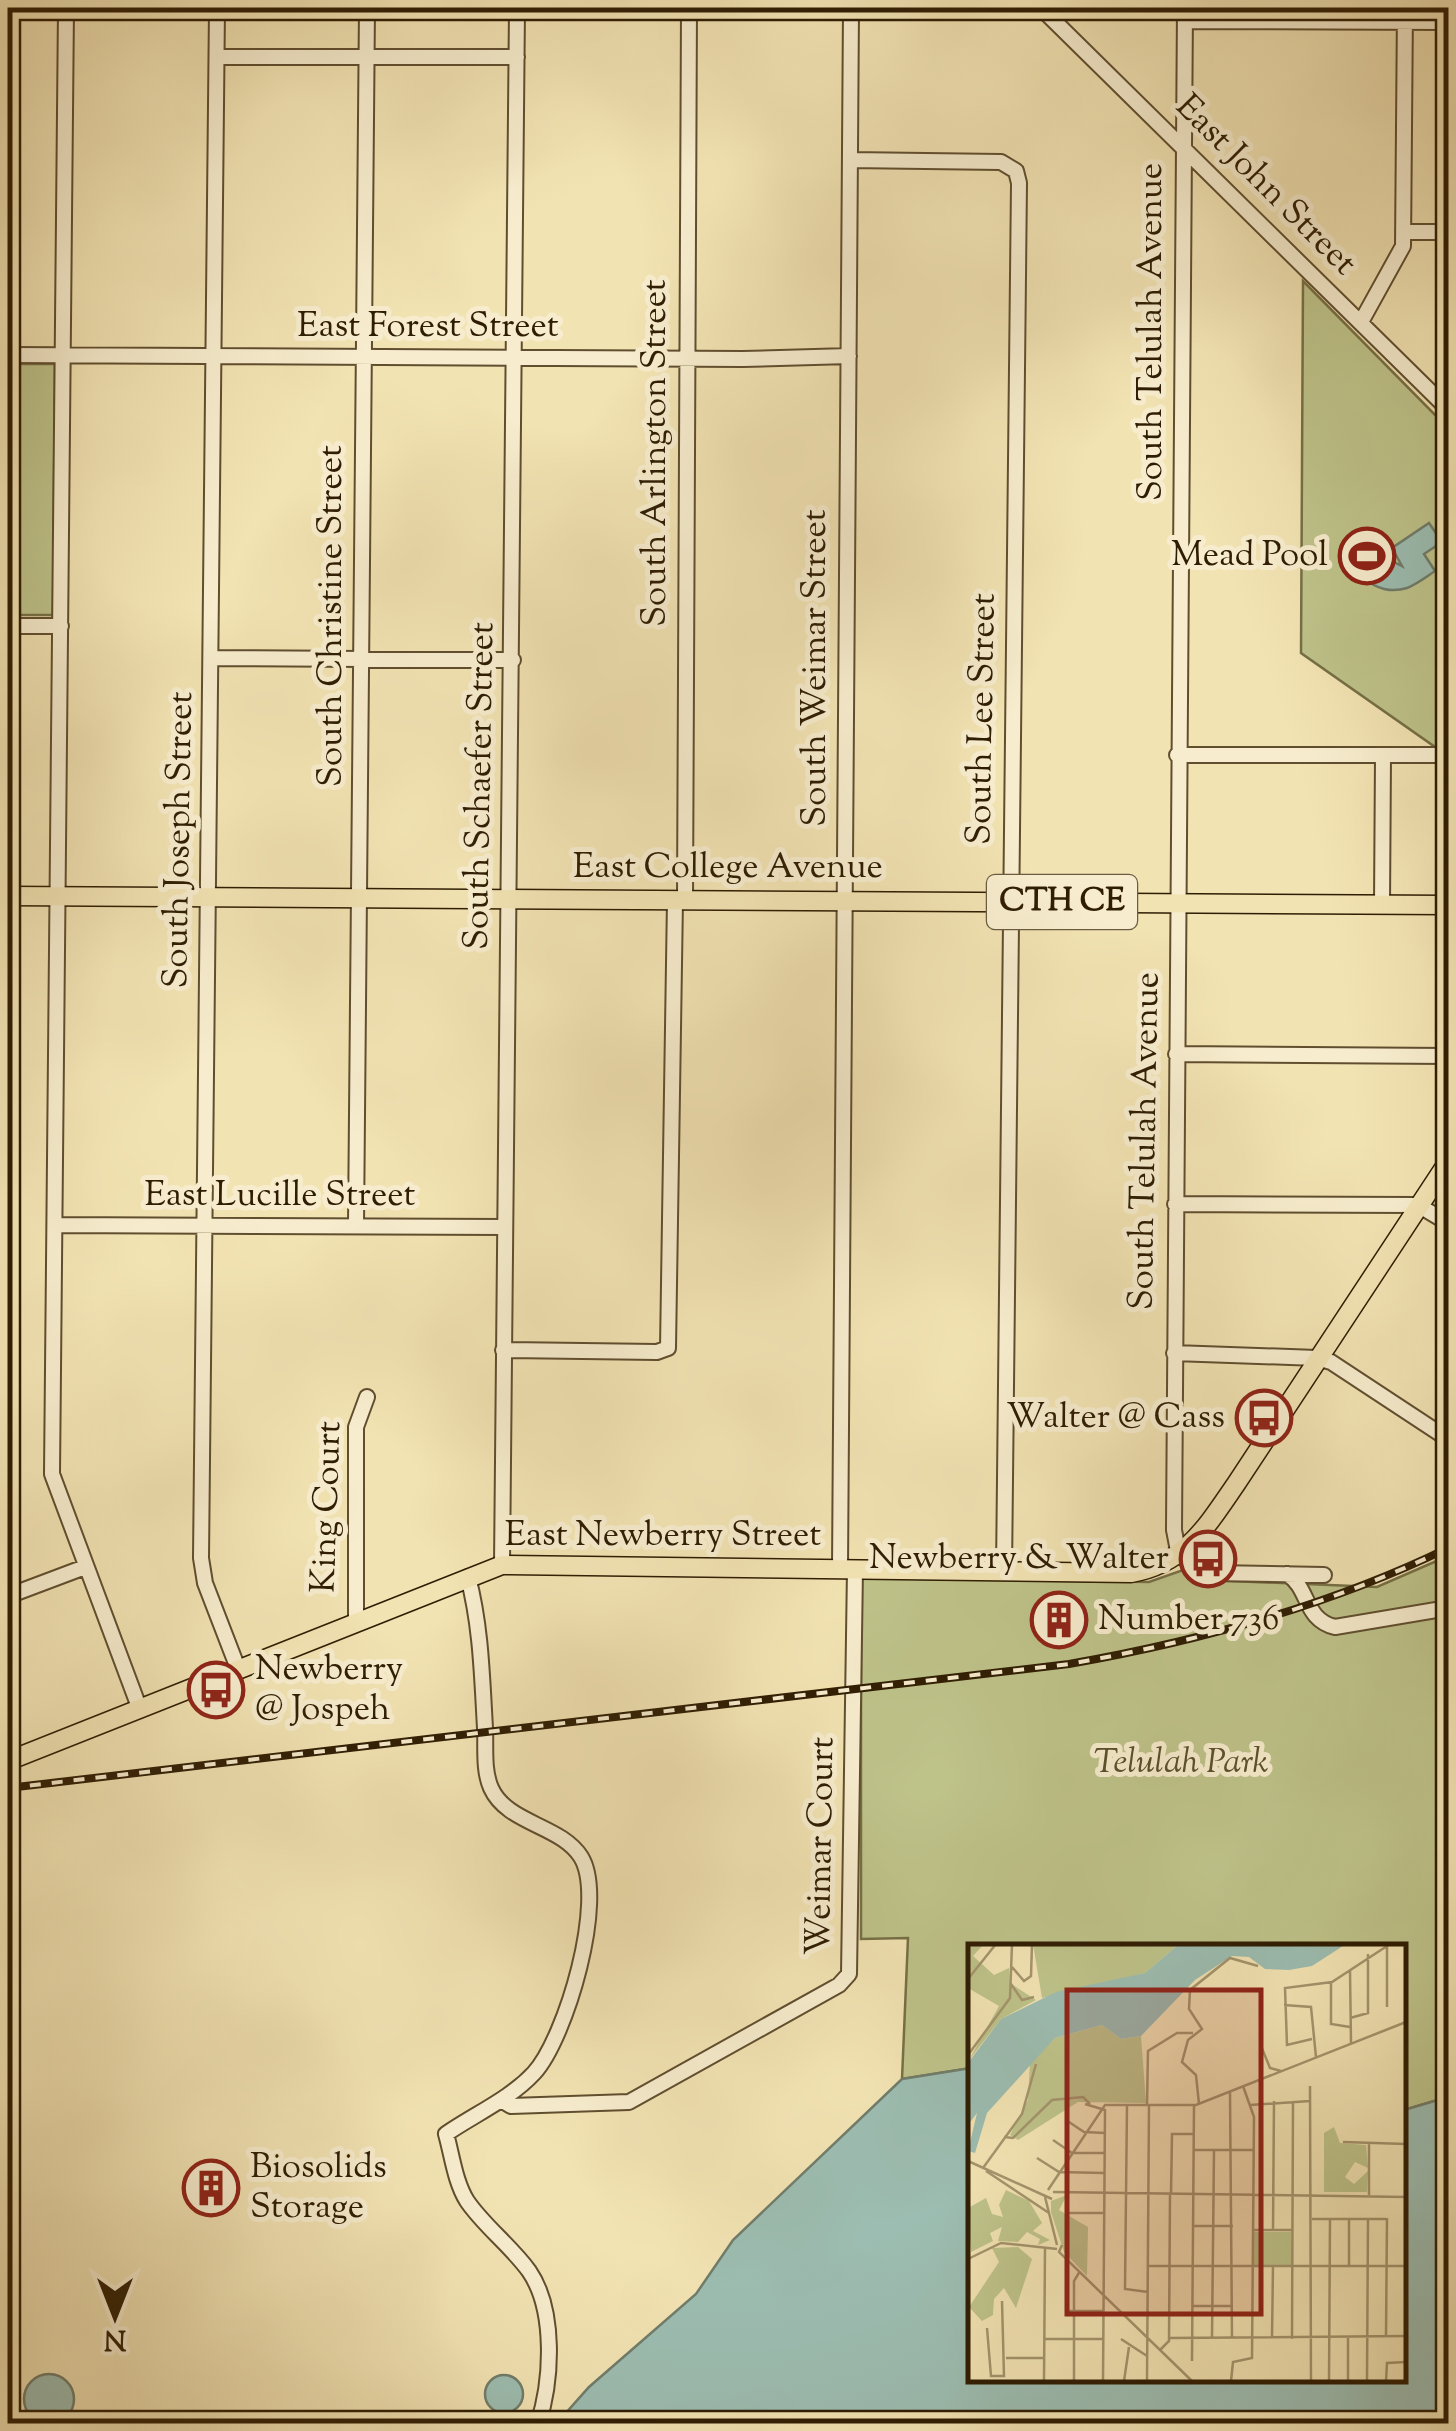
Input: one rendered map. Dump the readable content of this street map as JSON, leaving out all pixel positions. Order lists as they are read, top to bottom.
{
  "streets": {
    "main road": ["East College Avenue", "CTH CE", "East Newberry Street"],
    "street": [
      "East John Street",
      "East Forest Street",
      "South Telulah Avenue",
      "South Arlington Street",
      "South Christine Street",
      "South Weimar Street",
      "South Lee Street",
      "South Schaefer Street",
      "South Joseph Street",
      "East Lucille Street",
      "King Court",
      "Weimar Court"
    ]
  },
  "crossings": [
    ["East John Street", "South Telulah Avenue"],
    ["East Forest Street", "South Arlington Street"],
    ["East Forest Street", "South Christine Street"],
    ["East Forest Street", "South Weimar Street"],
    ["East Forest Street", "South Schaefer Street"],
    ["East Forest Street", "South Joseph Street"],
    ["South Telulah Avenue", "East College Avenue"],
    ["South Telulah Avenue", "East Newberry Street"],
    ["South Arlington Street", "South Schaefer Street"],
    ["South Arlington Street", "East College Avenue"],
    ["South Christine Street", "East College Avenue"],
    ["South Christine Street", "East Lucille Street"],
    ["South Weimar Street", "South Lee Street"],
    ["South Weimar Street", "East College Avenue"],
    ["South Weimar Street", "East Newberry Street"],
    ["South Weimar Street", "Weimar Court"],
    ["South Lee Street", "East College Avenue"],
    ["South Lee Street", "East Newberry Street"],
    ["South Schaefer Street", "East College Avenue"],
    ["South Schaefer Street", "East Lucille Street"],
    ["South Schaefer Street", "East Newberry Street"],
    ["South Joseph Street", "East College Avenue"],
    ["South Joseph Street", "East Lucille Street"],
    ["South Joseph Street", "East Newberry Street"],
    ["King Court", "East Newberry Street"],
    ["East Newberry Street", "Weimar Court"]
  ],
  "parks": ["Telulah Park"],
  "places": {
    "sports": ["Mead Pool"],
    "bus stop": ["Walter @ Cass", "Newberry & Walter", "Newberry @ Jospeh"],
    "building": ["Number 736", "Biosolids Storage"]
  },
  "north": "bottom"
}
